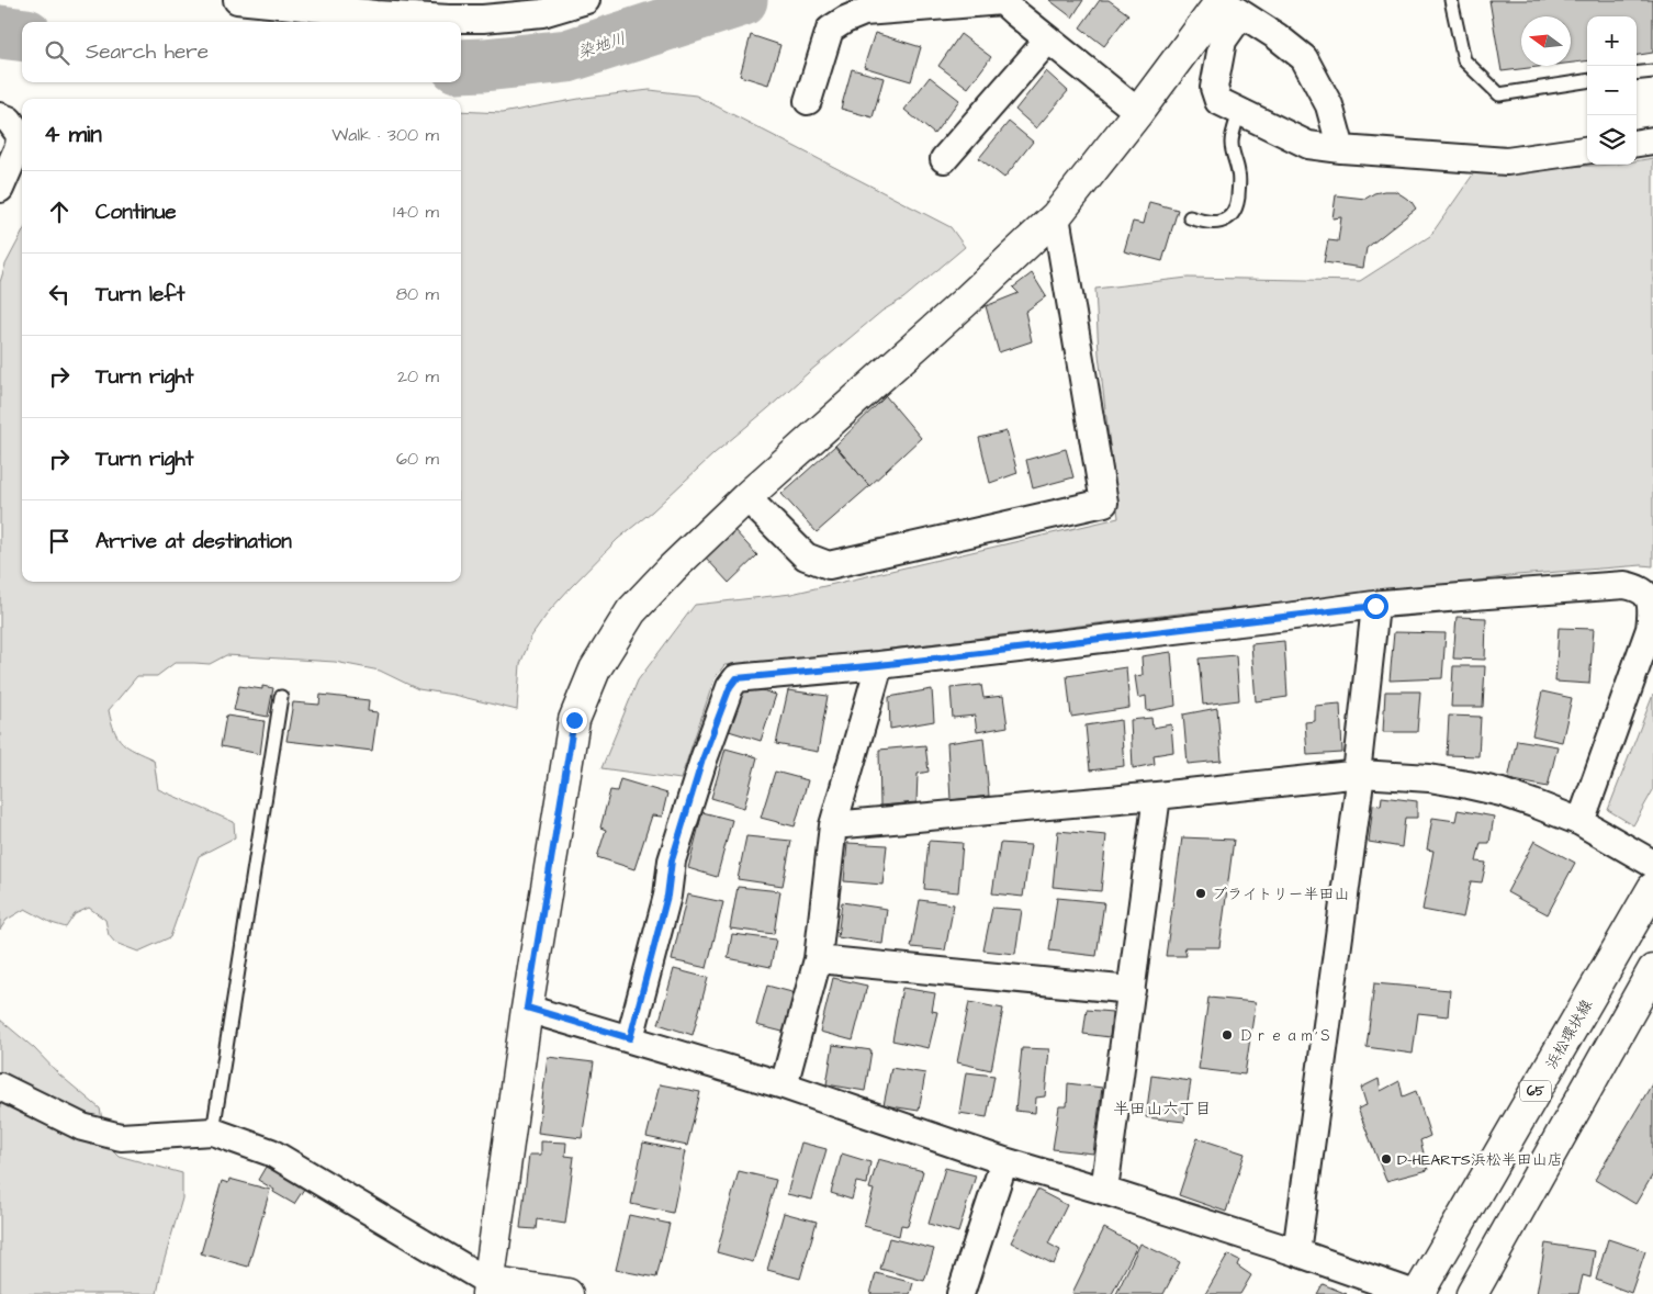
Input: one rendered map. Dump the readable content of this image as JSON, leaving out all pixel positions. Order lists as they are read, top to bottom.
{
  "streets": {
    "street": ["浜松環状線", "65"]
  },
  "districts": ["半田山六丁目"],
  "water": ["染地川"],
  "places": ["ブライトリー半田山", "Ｄｒｅａｍ’Ｓ", "D-HEARTS浜松半田山店"],
  "north": "left",
  "page": {
    "map_buttons": ["+", "−"],
    "search": "Search here",
    "heading": ["4 min", "Walk · 300 m"],
    "list": [
      ["Continue", "140 m"],
      ["Turn left", "80 m"],
      ["Turn right", "20 m"],
      ["Turn right", "60 m"],
      "Arrive at destination"
    ]
  }
}
